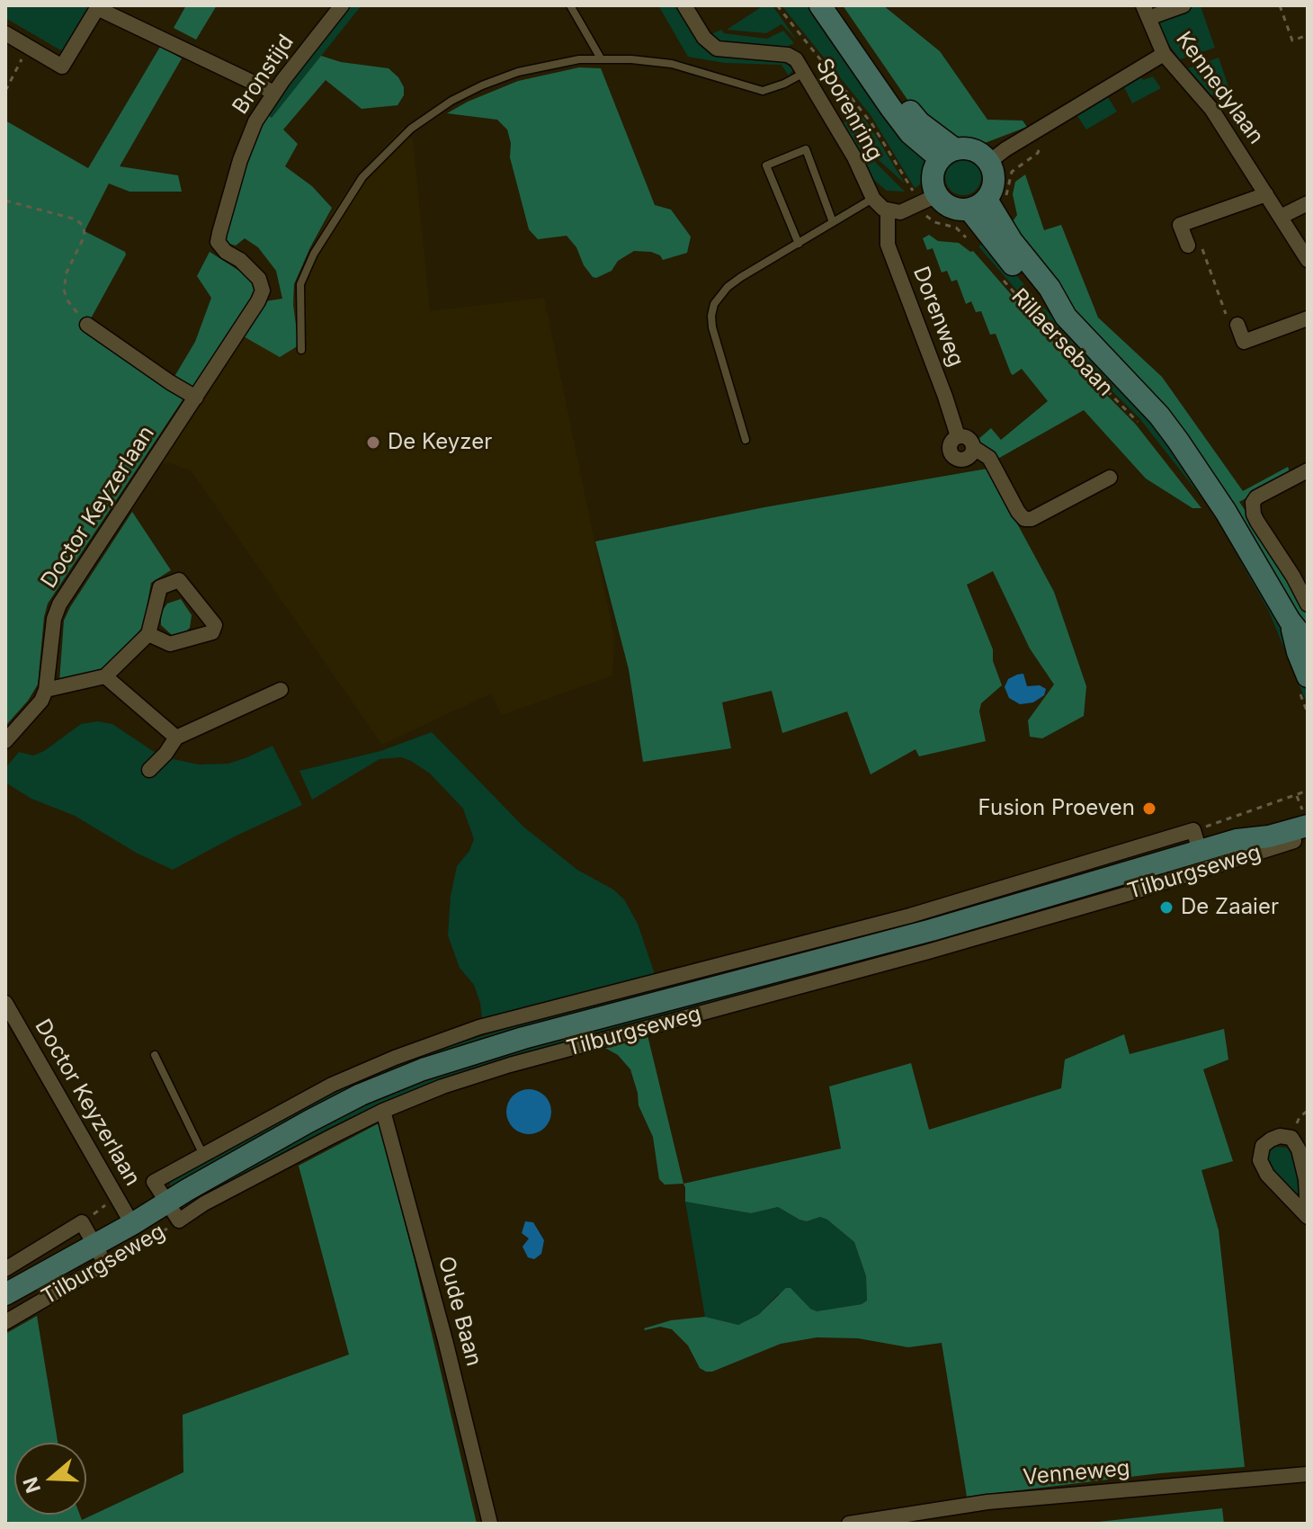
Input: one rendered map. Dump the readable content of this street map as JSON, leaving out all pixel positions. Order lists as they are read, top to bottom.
{
  "streets": {
    "street": [
      "Bronstijd",
      "Kennedylaan",
      "Sporenring",
      "Dorenweg",
      "Rillaersebaan",
      "Doctor Keyzerlaan",
      "Tilburgseweg",
      "Oude Baan",
      "Venneweg"
    ]
  },
  "crossings": [
    ["Bronstijd", "Doctor Keyzerlaan"],
    ["Sporenring", "Dorenweg"],
    ["Doctor Keyzerlaan", "Tilburgseweg"],
    ["Tilburgseweg", "Oude Baan"]
  ],
  "places": ["De Keyzer", "Fusion Proeven", "De Zaaier"],
  "north": "left"
}
